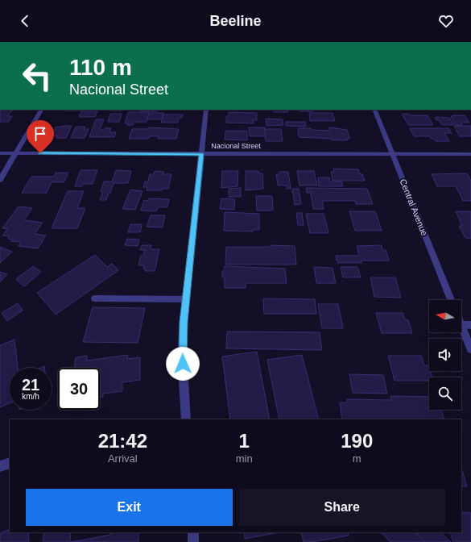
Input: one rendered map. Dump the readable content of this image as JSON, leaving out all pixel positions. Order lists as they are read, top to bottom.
{
  "streets": {
    "street": ["Nacional Street", "Central Avenue"]
  },
  "crossings": [
    ["Nacional Street", "Central Avenue"]
  ],
  "north": "left",
  "page": {
    "header": "Beeline",
    "turn": ["110 m", "Nacional Street"],
    "speed": "21 km/h",
    "limit": "30",
    "eta": [
      "21:42",
      "Arrival",
      "1",
      "min",
      "190",
      "m"
    ],
    "buttons": ["Exit", "Share"]
  }
}
